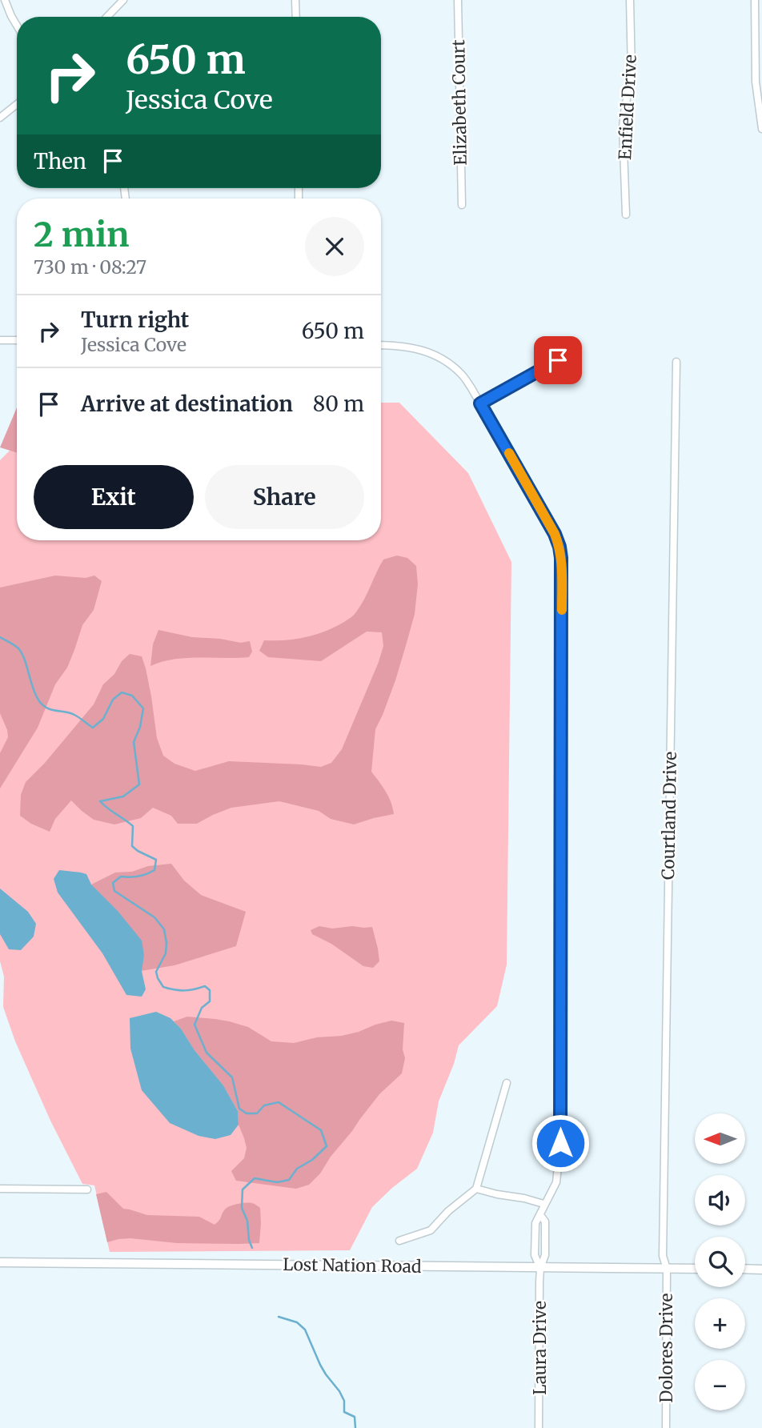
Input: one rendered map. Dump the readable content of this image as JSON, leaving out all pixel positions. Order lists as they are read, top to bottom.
{
  "streets": {
    "street": [
      "Elizabeth Court",
      "Enfield Drive",
      "Courtland Drive",
      "Lost Nation Road",
      "Laura Drive",
      "Dolores Drive"
    ]
  },
  "crossings": [
    ["Courtland Drive", "Lost Nation Road"],
    ["Courtland Drive", "Dolores Drive"],
    ["Lost Nation Road", "Laura Drive"],
    ["Lost Nation Road", "Dolores Drive"]
  ],
  "north": "left",
  "page": {
    "turn": ["650 m", "Jessica Cove"],
    "then": "Then",
    "heading": ["2 min", "730 m · 08:27"],
    "list": [
      {
        "name": "Turn right",
        "note": "Jessica Cove",
        "value": "650 m"
      },
      {
        "name": "Arrive at destination",
        "value": "80 m"
      }
    ],
    "buttons": ["Exit", "Share"],
    "map_buttons": ["+", "−"]
  }
}
